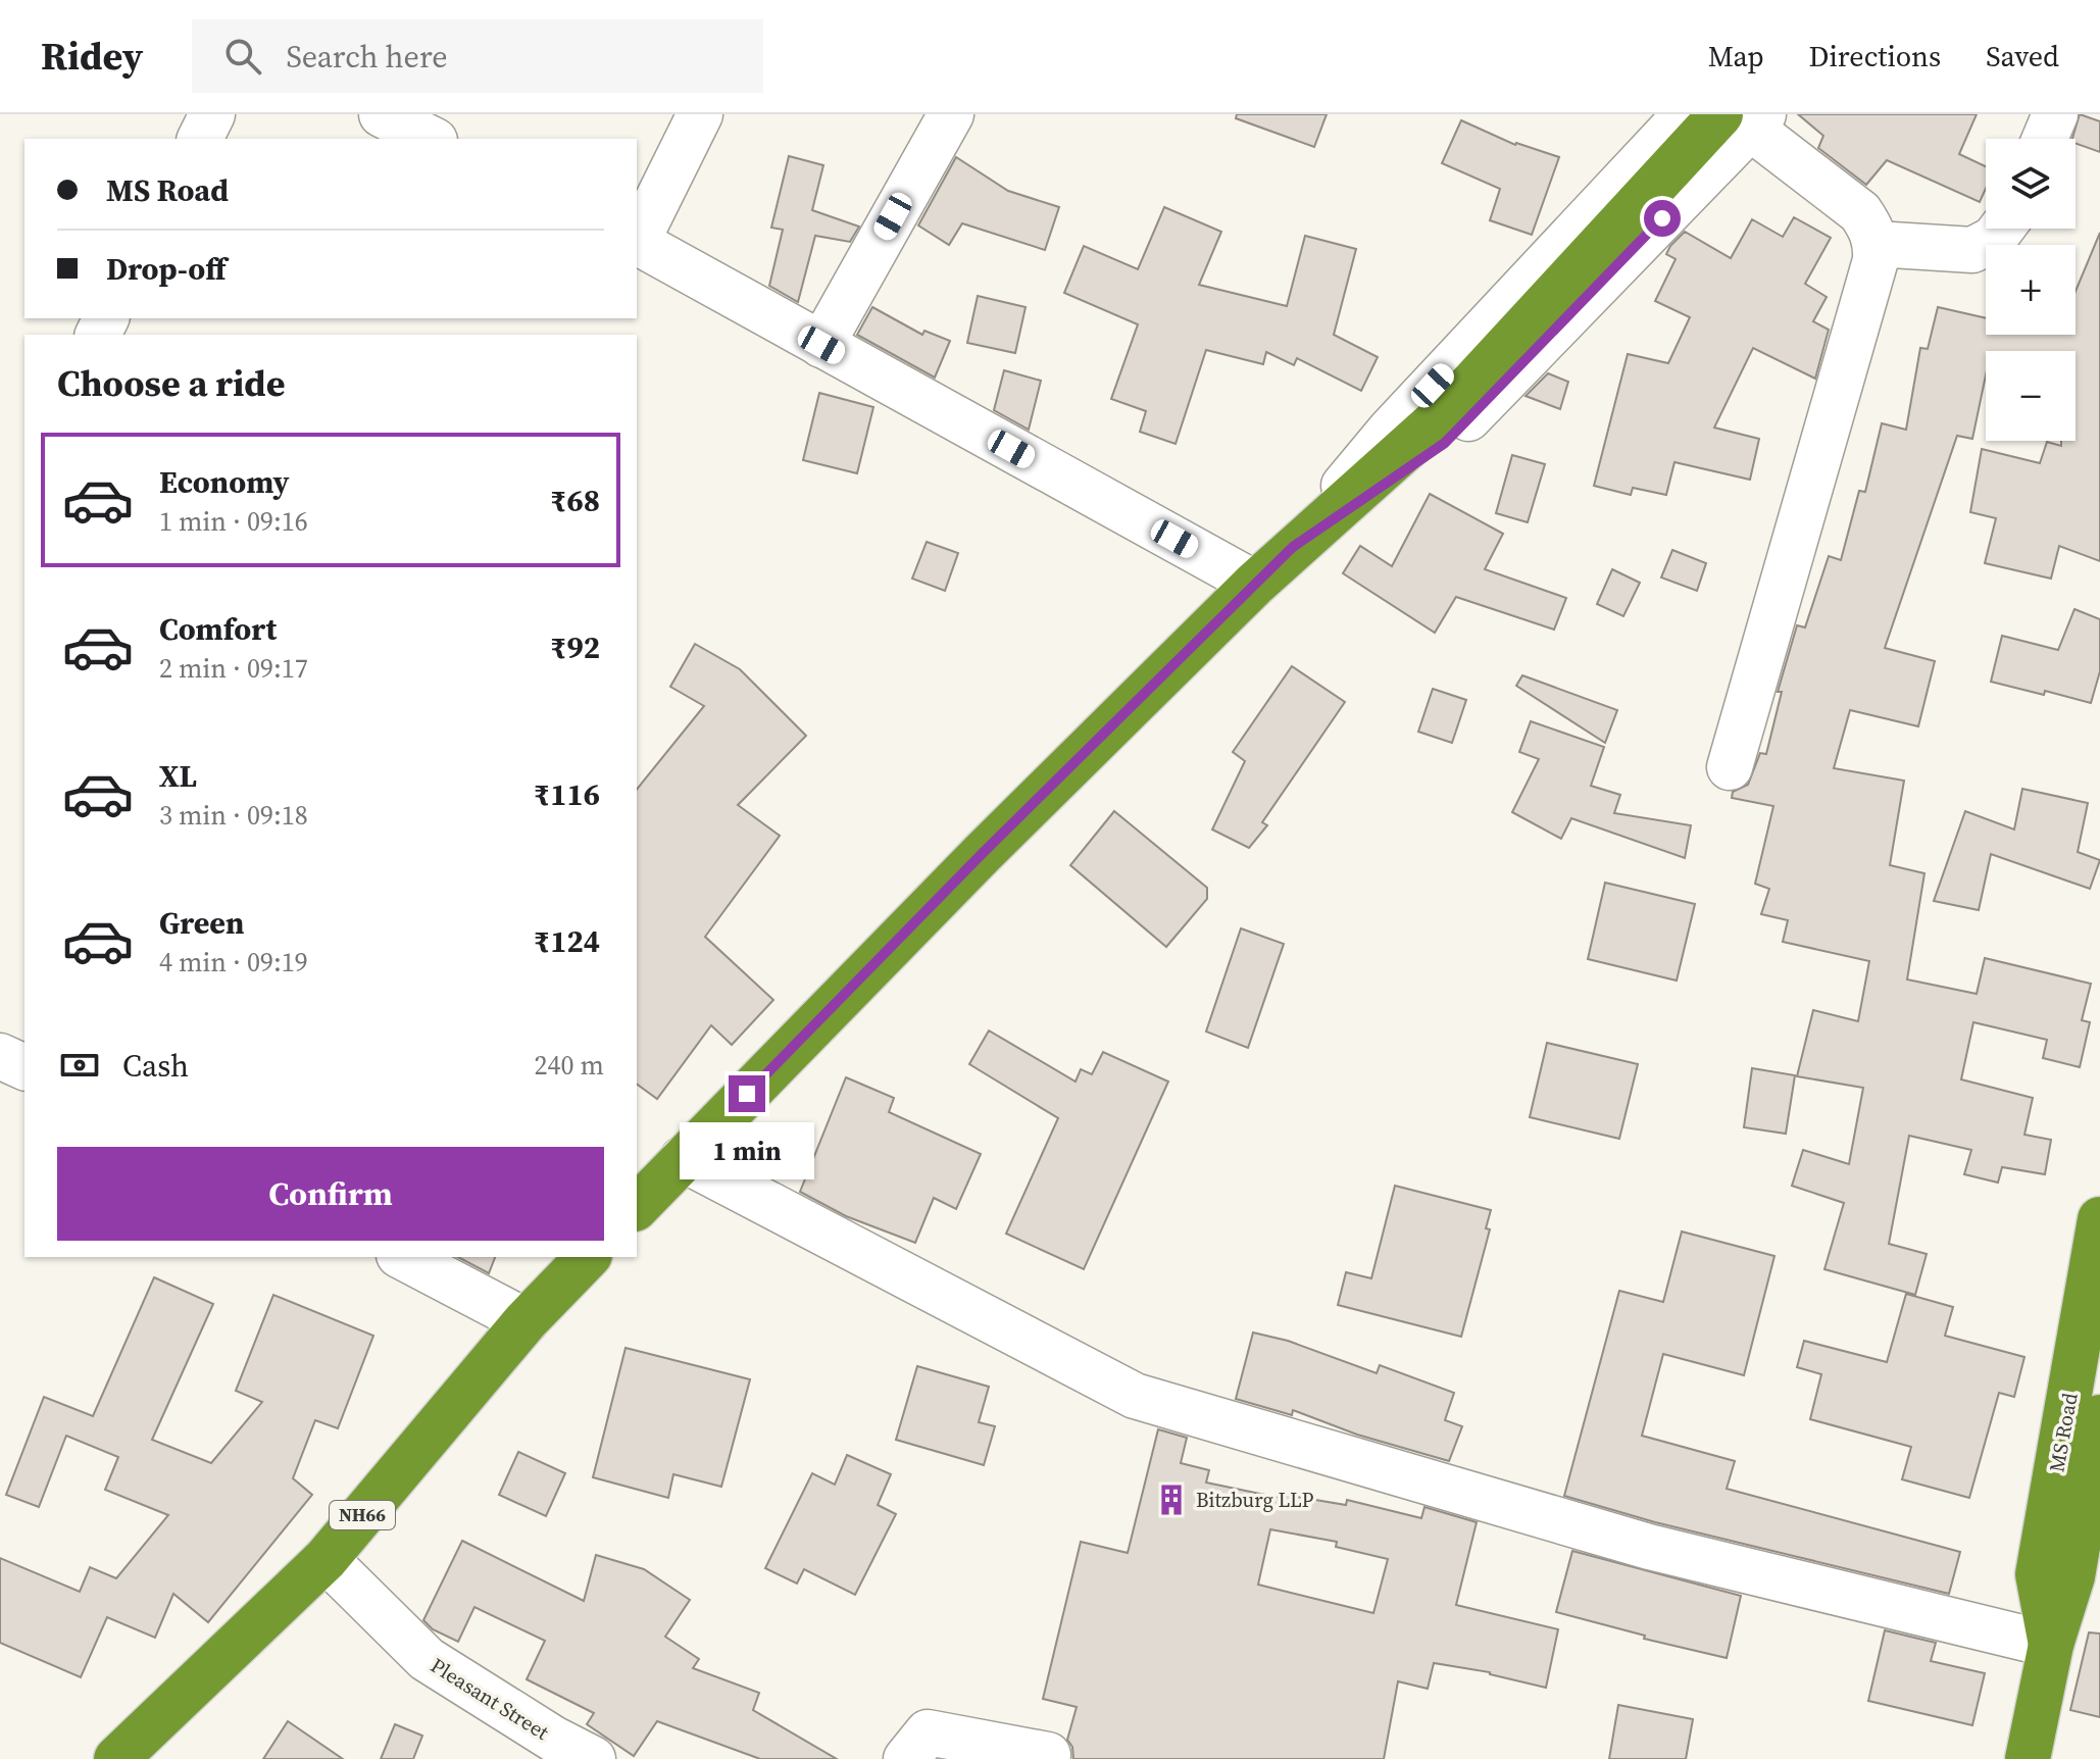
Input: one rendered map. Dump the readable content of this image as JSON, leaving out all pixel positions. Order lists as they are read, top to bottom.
{
  "streets": {
    "highway": ["MS Road", "NH66"],
    "street": ["Pleasant Street"]
  },
  "crossings": [
    ["NH66", "Pleasant Street"]
  ],
  "places": {
    "building": ["Bitzburg LLP"]
  },
  "page": {
    "header": "Ridey",
    "search": "Search here",
    "nav": ["Map", "Directions", "Saved"],
    "map_buttons": ["+", "−"],
    "banner": ["MS Road", "Drop-off"],
    "heading": "Choose a ride",
    "list": [
      {
        "name": "Economy",
        "note": "1 min · 09:16",
        "value": "₹68"
      },
      {
        "name": "Comfort",
        "note": "2 min · 09:17",
        "value": "₹92"
      },
      {
        "name": "XL",
        "note": "3 min · 09:18",
        "value": "₹116"
      },
      {
        "name": "Green",
        "note": "4 min · 09:19",
        "value": "₹124"
      }
    ],
    "pay": ["Cash", "240 m"],
    "bubble": "1 min",
    "buttons": "Confirm"
  }
}
